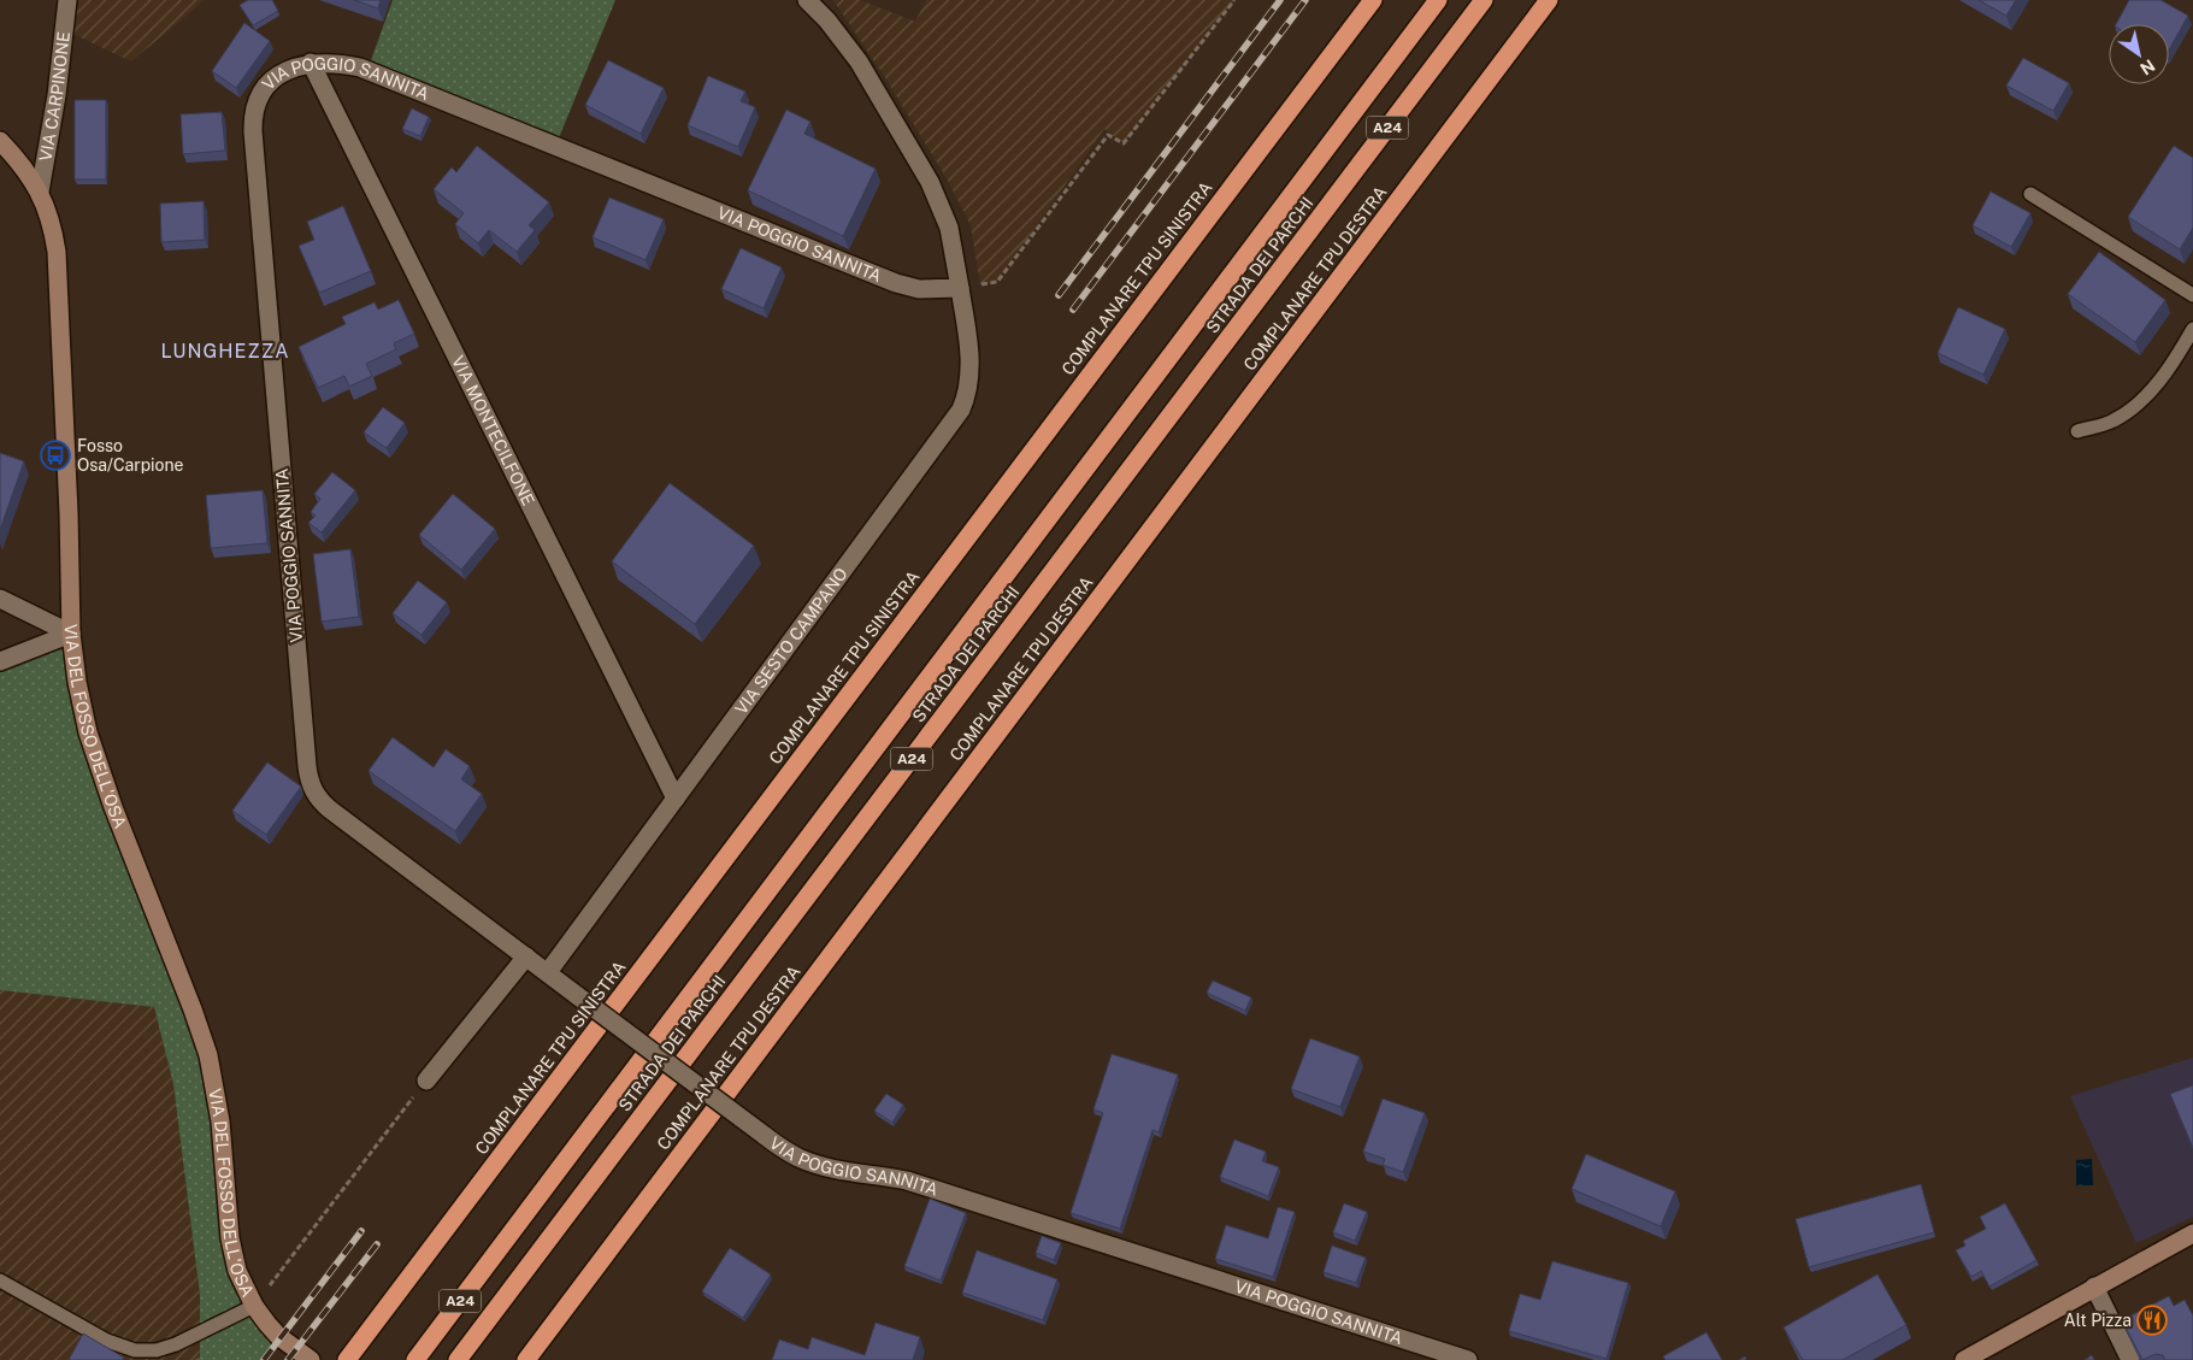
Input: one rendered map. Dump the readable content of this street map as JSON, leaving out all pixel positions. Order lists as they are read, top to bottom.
{
  "streets": {
    "highway": [
      "A24",
      "STRADA DEI PARCHI",
      "COMPLANARE TPU SINISTRA",
      "COMPLANARE TPU DESTRA"
    ],
    "street": [
      "VIA POGGIO SANNITA",
      "VIA CARPINONE",
      "VIA MONTECILFONE",
      "VIA SESTO CAMPANO",
      "VIA DEL FOSSO DELL'OSA"
    ]
  },
  "crossings": [
    ["VIA POGGIO SANNITA", "VIA MONTECILFONE"],
    ["VIA POGGIO SANNITA", "VIA SESTO CAMPANO"],
    ["VIA CARPINONE", "VIA DEL FOSSO DELL'OSA"],
    ["VIA MONTECILFONE", "VIA SESTO CAMPANO"]
  ],
  "districts": ["LUNGHEZZA"],
  "places": {
    "bus stop": ["Fosso Osa/Carpione"],
    "restaurant": ["Alt Pizza"]
  },
  "north": "bottom right"
}
